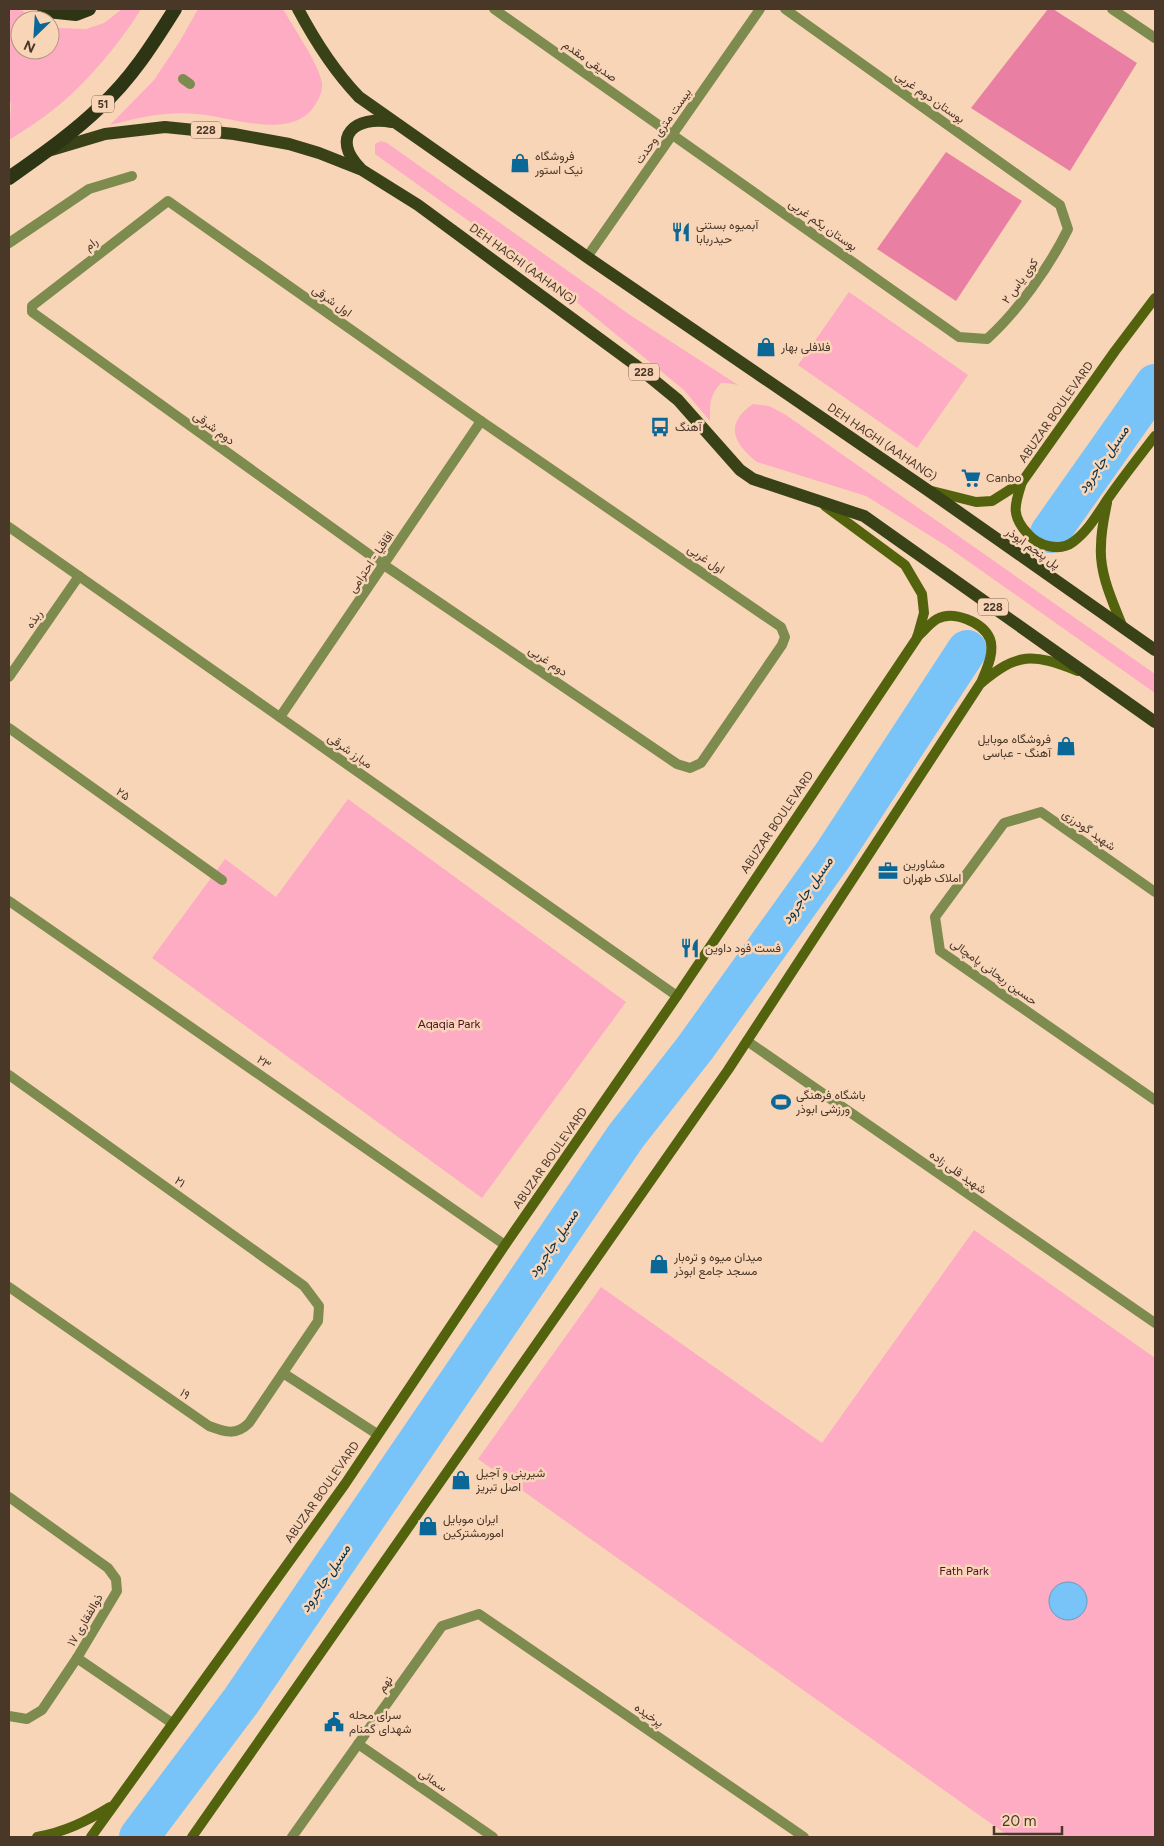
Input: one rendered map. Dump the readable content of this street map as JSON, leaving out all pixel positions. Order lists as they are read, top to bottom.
{
  "streets": {
    "highway": ["51"],
    "main road": [
      "228",
      "DEH HAGHI (AAHANG)",
      "ABUZAR BOULEVARD",
      "پل پنجم ابوذر"
    ],
    "street": [
      "صدیقی مقدم",
      "بوستان دوم غربی",
      "بیست متری وحدت",
      "بوستان یکم غربی",
      "رام",
      "کوی یاس ۲",
      "اول شرقی",
      "دوم شرقی",
      "اول غربی",
      "اقاقیا - احترامی",
      "ربذه",
      "دوم غربی",
      "مبارز شرقی",
      "۲۵",
      "شهید گودرزی",
      "حسین ریحانی پامچالی",
      "۲۳",
      "شهید قلی زاده",
      "۲۱",
      "۱۹",
      "ذوالفقاری ۱۷",
      "نهم",
      "پرخیده",
      "سمائی"
    ]
  },
  "crossings": [
    ["صدیقی مقدم", "بیست متری وحدت"],
    ["صدیقی مقدم", "بوستان یکم غربی"],
    ["بوستان دوم غربی", "کوی یاس ۲"],
    ["51", "DEH HAGHI (AAHANG)"],
    ["بیست متری وحدت", "بوستان یکم غربی"],
    ["بیست متری وحدت", "DEH HAGHI (AAHANG)"],
    ["228", "DEH HAGHI (AAHANG)"],
    ["بوستان یکم غربی", "کوی یاس ۲"],
    ["رام", "اول شرقی"],
    ["رام", "دوم شرقی"],
    ["DEH HAGHI (AAHANG)", "ABUZAR BOULEVARD"],
    ["DEH HAGHI (AAHANG)", "پل پنجم ابوذر"],
    ["اول شرقی", "اول غربی"],
    ["اول شرقی", "اقاقیا - احترامی"],
    ["ABUZAR BOULEVARD", "مبارز شرقی"],
    ["ABUZAR BOULEVARD", "۲۳"],
    ["دوم شرقی", "اقاقیا - احترامی"],
    ["دوم شرقی", "دوم غربی"],
    ["اول غربی", "اقاقیا - احترامی"],
    ["اول غربی", "دوم غربی"],
    ["اقاقیا - احترامی", "دوم غربی"],
    ["اقاقیا - احترامی", "مبارز شرقی"],
    ["ربذه", "مبارز شرقی"],
    ["شهید گودرزی", "حسین ریحانی پامچالی"],
    ["۲۱", "۱۹"],
    ["نهم", "پرخیده"],
    ["نهم", "سمائی"]
  ],
  "water": ["مسیل جاجرود"],
  "parks": ["Aqaqia Park", "Fath Park"],
  "places": {
    "shop": [
      "فروشگاه نیک استور",
      "فلافلی بهار",
      "فروشگاه موبایل آهنگ - عباسی",
      "میدان میوه و تره‌بار مسجد جامع ابوذر",
      "شیرینی و آجیل اصل تبریز",
      "ایران موبایل امورمشترکین"
    ],
    "restaurant": ["آبمیوه بستنی حیدربابا", "فست فود داوین"],
    "bus stop": ["آهنگ"],
    "supermarket": ["Canbo"],
    "office": ["مشاورین املاک طهران"],
    "sports": ["باشگاه فرهنگی ورزشی ابوذر"],
    "public building": ["سرای محله شهدای گمنام"]
  },
  "scale_bar": "20 m",
  "north": "bottom left"
}
